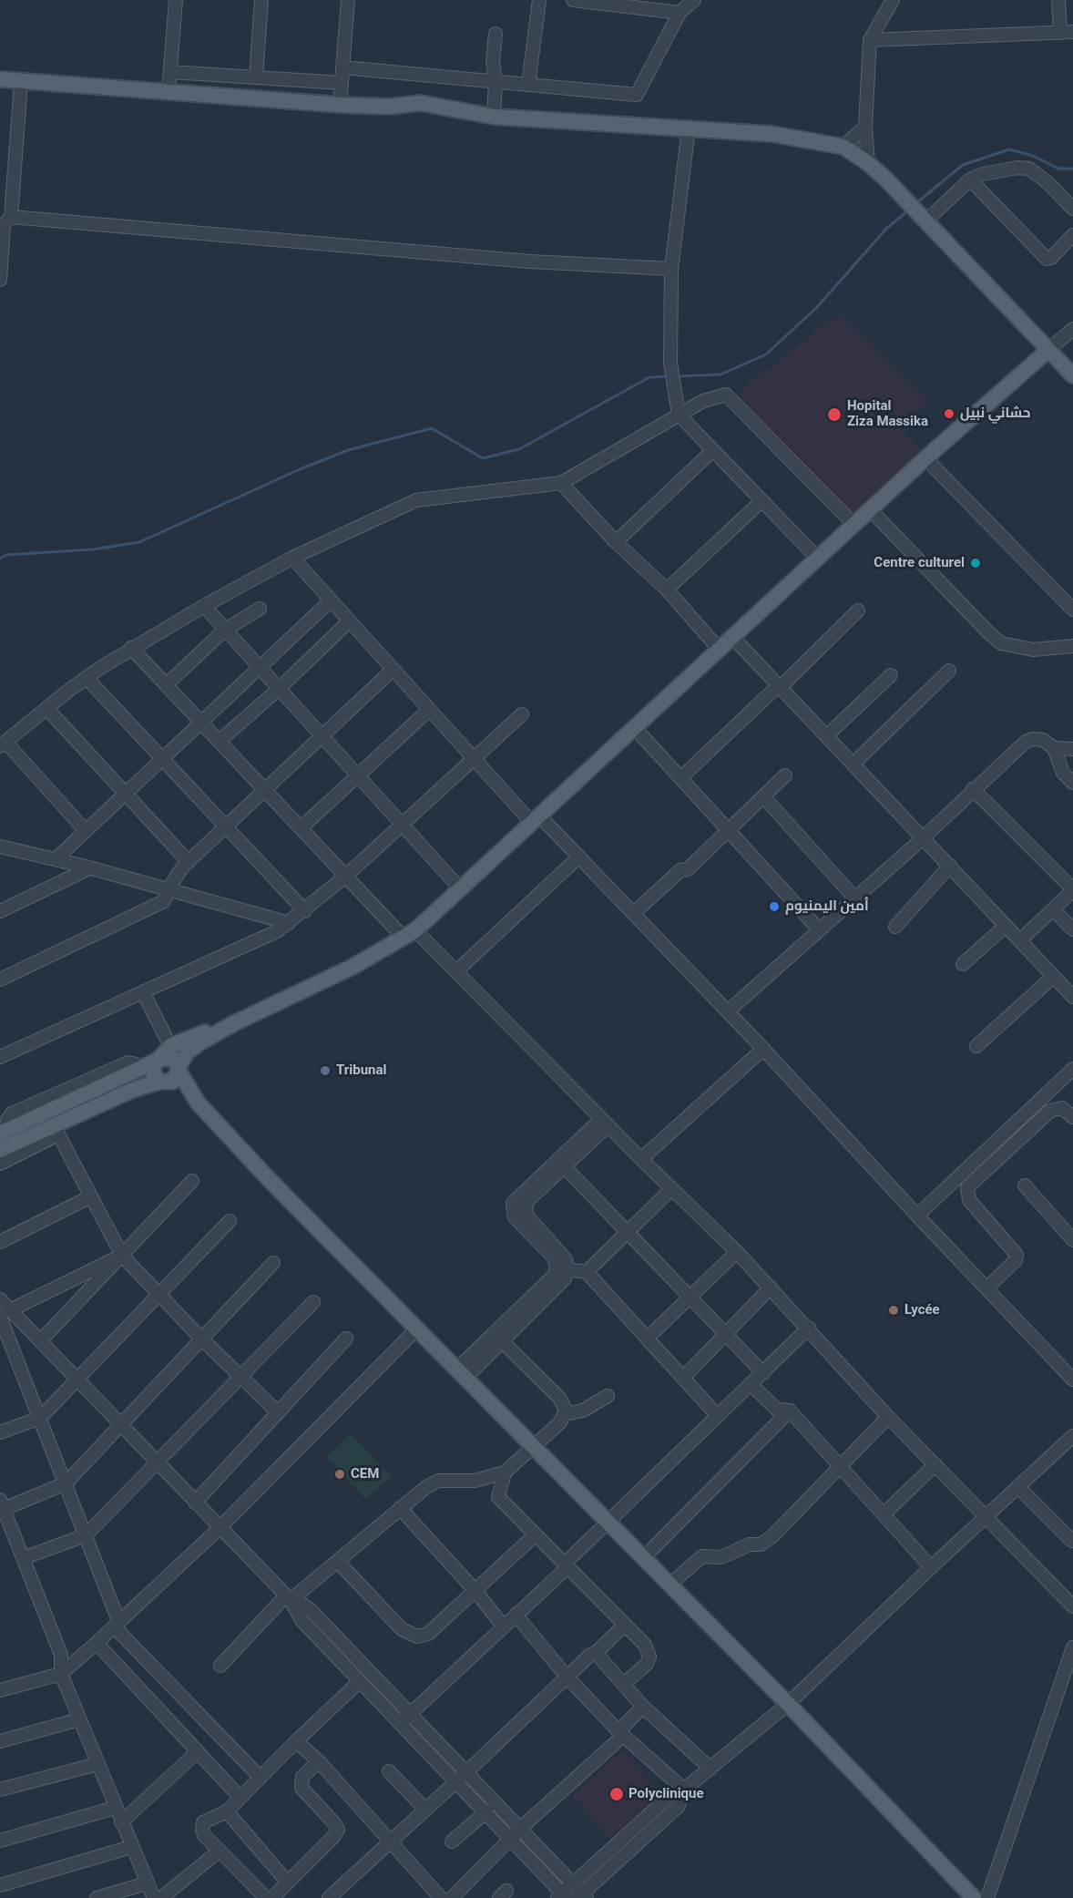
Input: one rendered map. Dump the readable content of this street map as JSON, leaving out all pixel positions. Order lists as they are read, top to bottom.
{
  "places": [
    "حشاني نبيل",
    "Hopital Ziza Massika",
    "Centre culturel",
    "أمين اليمنيوم",
    "Tribunal",
    "Lycée",
    "CEM",
    "Polyclinique"
  ]
}
